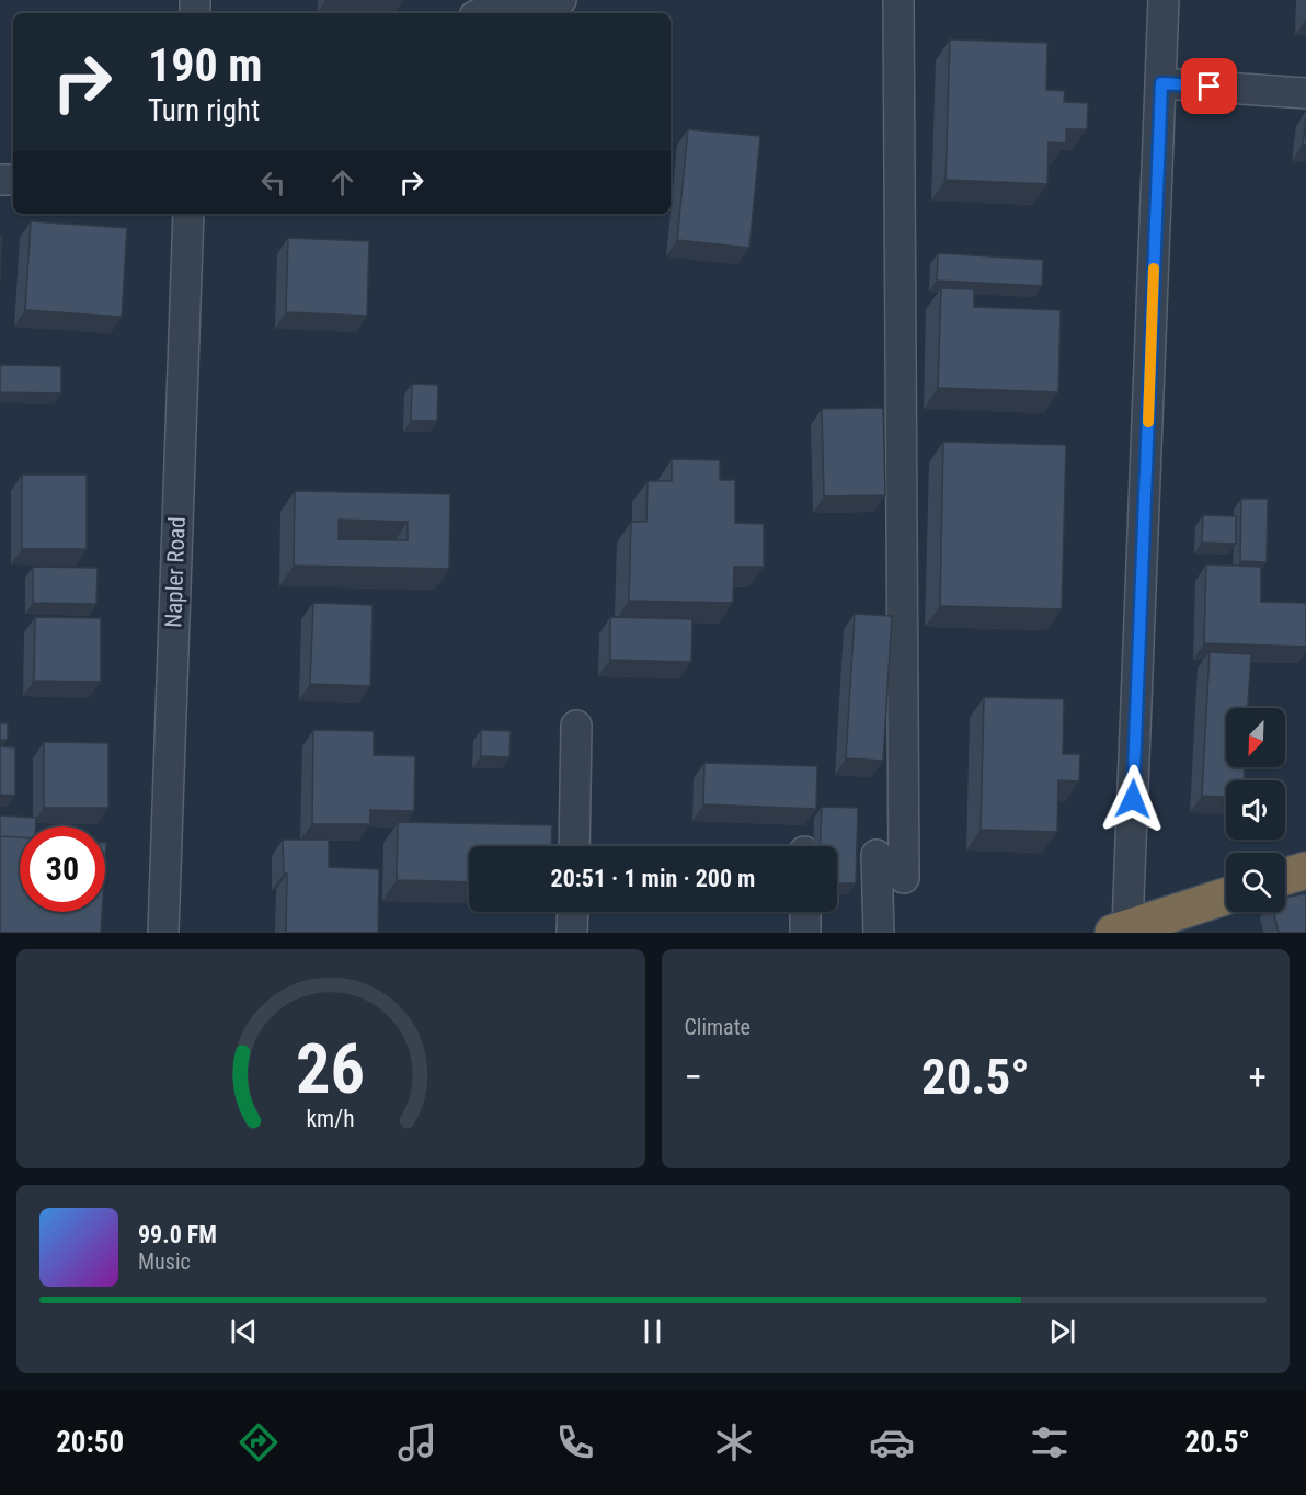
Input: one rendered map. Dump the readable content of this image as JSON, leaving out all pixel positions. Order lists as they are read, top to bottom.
{
  "streets": {
    "street": ["Napler Road"]
  },
  "north": "bottom left",
  "page": {
    "turn": ["190 m", "Turn right"],
    "limit": "30",
    "trip": "20:51 · 1 min · 200 m",
    "tile": "Climate",
    "heat": ["−", "20.5°", "+"],
    "song": ["99.0 FM", "Music"],
    "tabs": ["20:50", "20.5°"],
    "gauge": ["26", "km/h"]
  }
}
